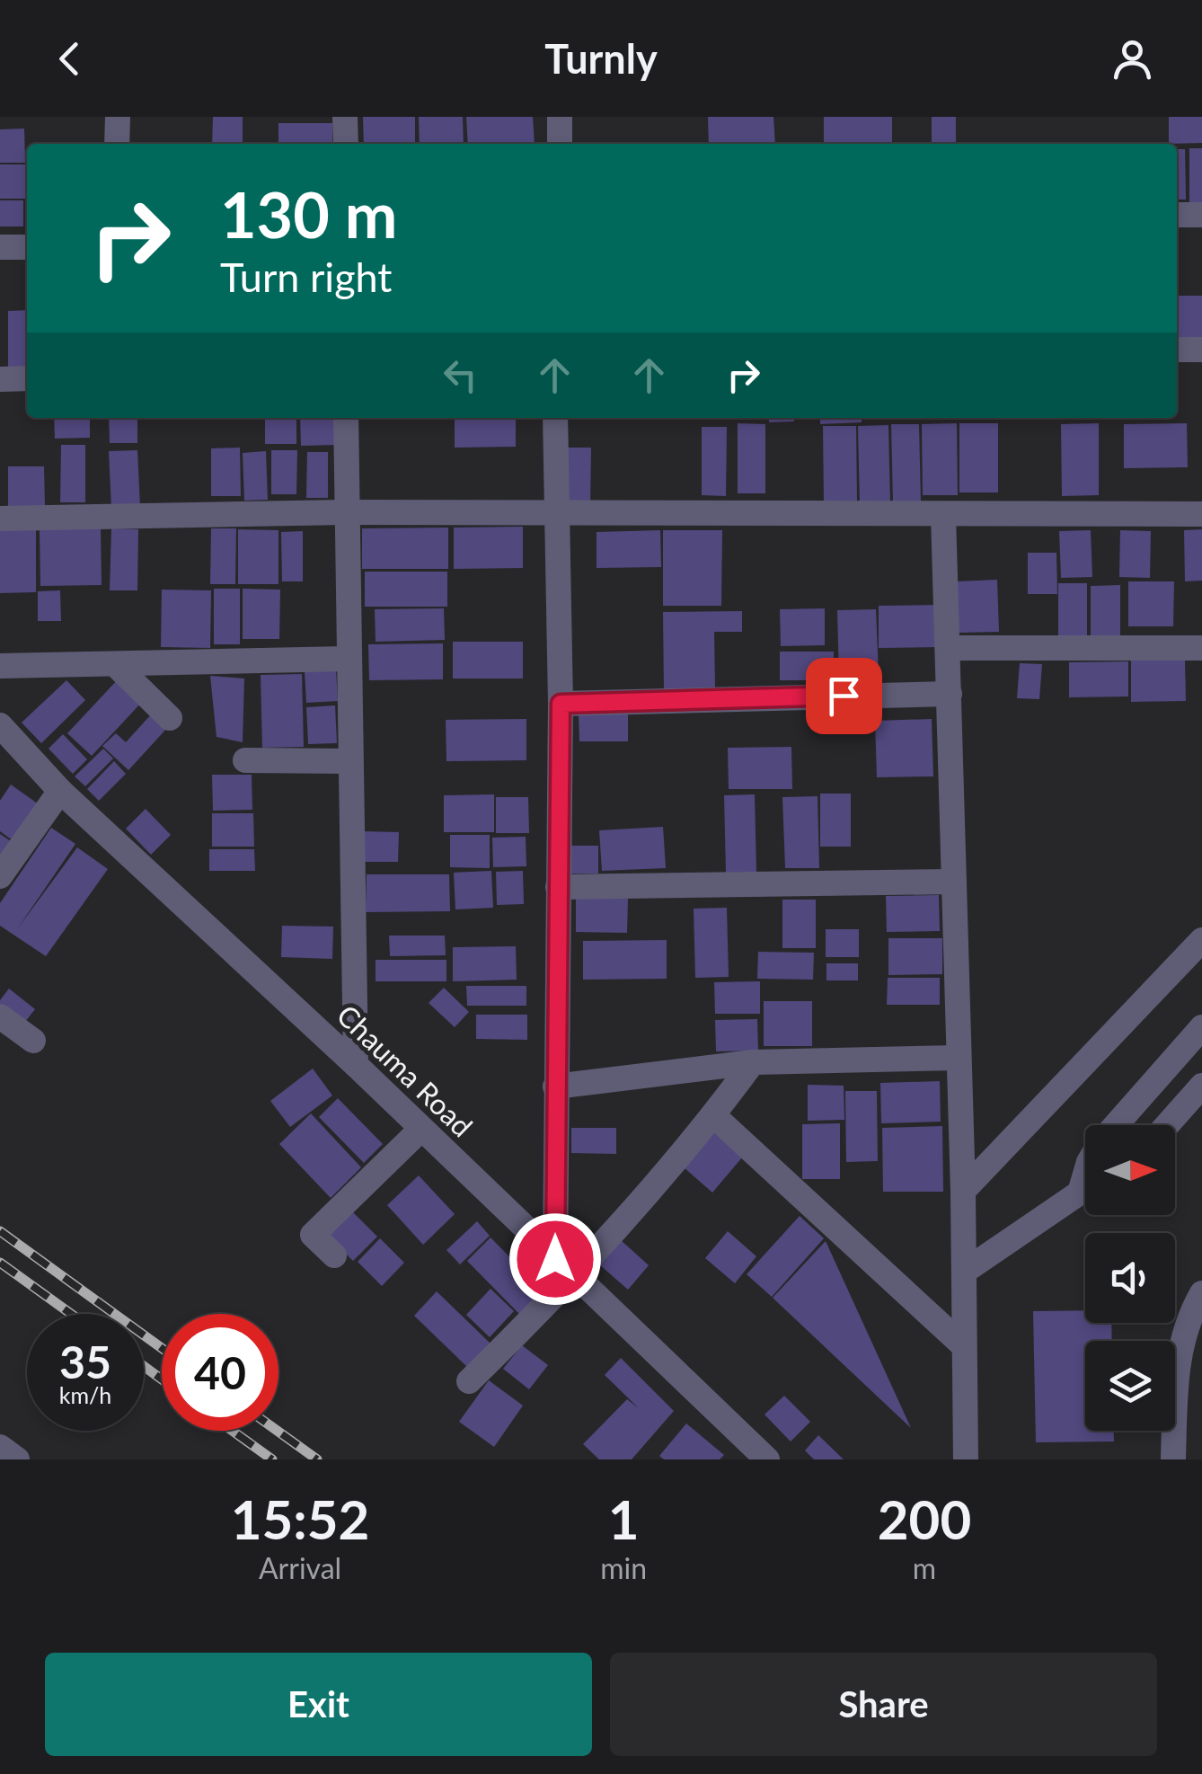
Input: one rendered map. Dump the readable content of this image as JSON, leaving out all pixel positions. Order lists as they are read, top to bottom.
{
  "streets": {
    "street": ["Chauma Road"]
  },
  "north": "right",
  "page": {
    "header": "Turnly",
    "turn": ["130 m", "Turn right"],
    "speed": "35 km/h",
    "limit": "40",
    "eta": [
      "15:52",
      "Arrival",
      "1",
      "min",
      "200",
      "m"
    ],
    "buttons": ["Exit", "Share"]
  }
}
